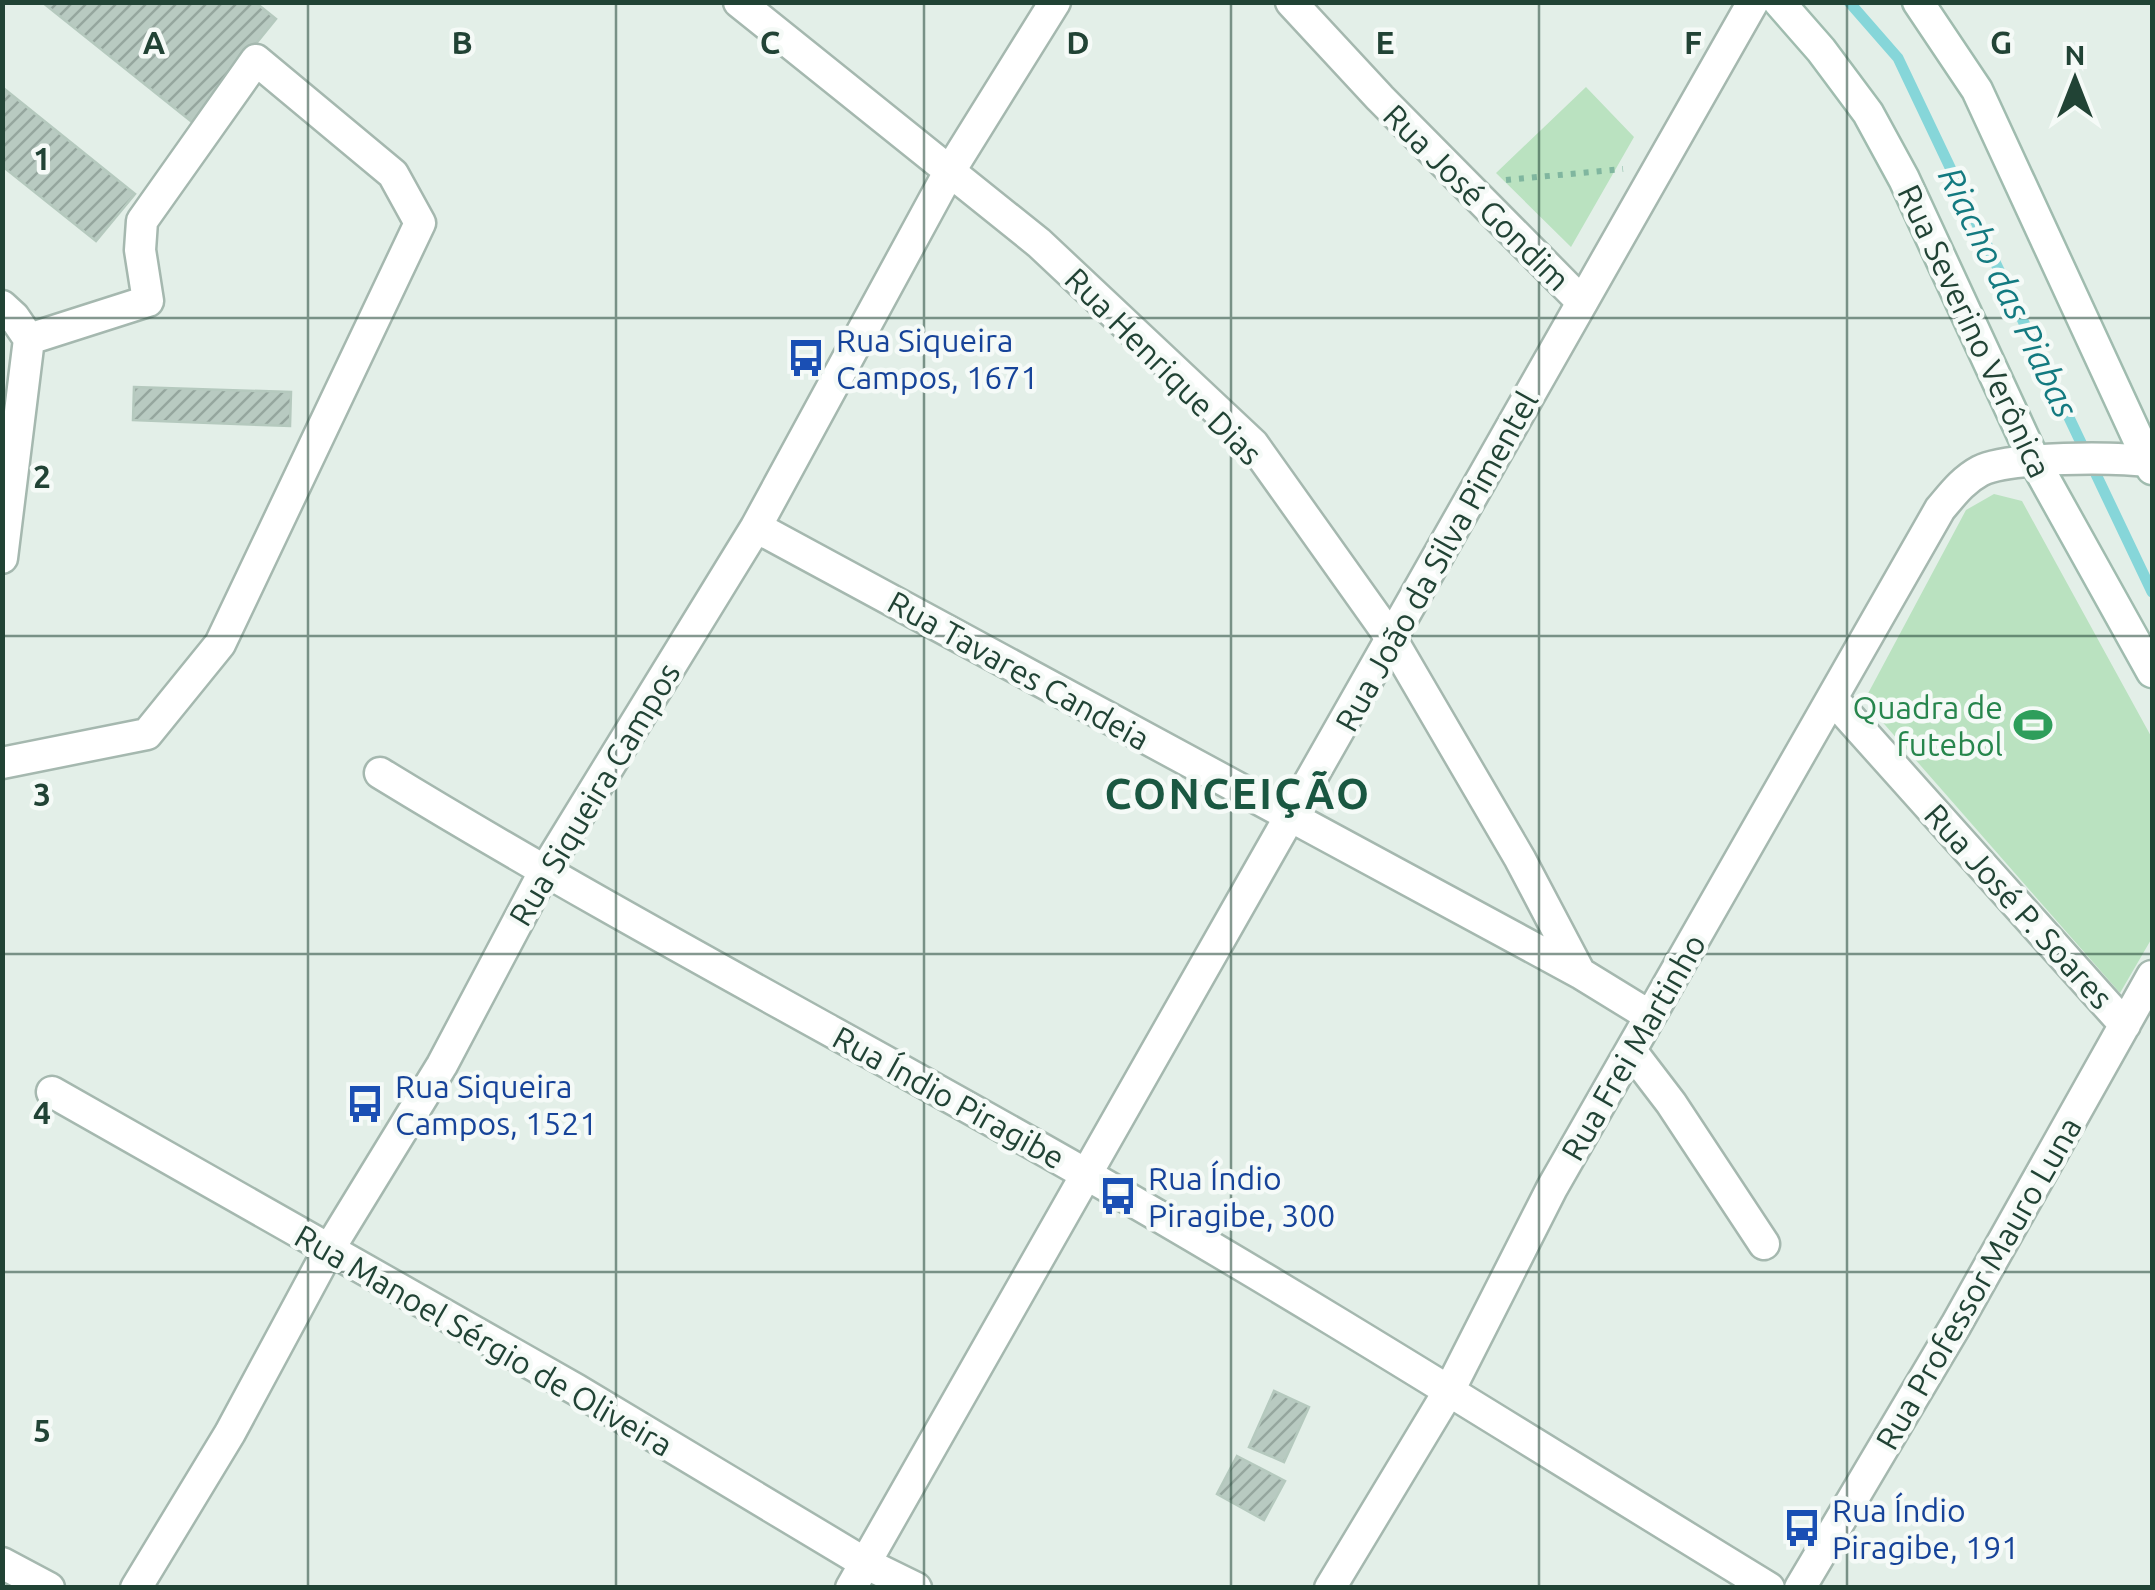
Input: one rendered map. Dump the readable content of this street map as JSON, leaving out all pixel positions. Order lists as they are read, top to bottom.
{
  "streets": {
    "street": [
      "Rua José Gondim",
      "Rua Severino Verônica",
      "Rua Henrique Dias",
      "Rua João da Silva Pimentel",
      "Rua Tavares Candeia",
      "Rua Siqueira Campos",
      "Rua José P. Soares",
      "Rua Frei Martinho",
      "Rua Índio Piragibe",
      "Rua Professor Mauro Luna",
      "Rua Manoel Sérgio de Oliveira"
    ]
  },
  "crossings": [
    ["Rua José Gondim", "Rua João da Silva Pimentel"],
    ["Rua Severino Verônica", "Rua Frei Martinho"],
    ["Rua Henrique Dias", "Rua João da Silva Pimentel"],
    ["Rua Henrique Dias", "Rua Tavares Candeia"],
    ["Rua Henrique Dias", "Rua Siqueira Campos"],
    ["Rua João da Silva Pimentel", "Rua Tavares Candeia"],
    ["Rua João da Silva Pimentel", "Rua Índio Piragibe"],
    ["Rua João da Silva Pimentel", "Rua Manoel Sérgio de Oliveira"],
    ["Rua Tavares Candeia", "Rua Siqueira Campos"],
    ["Rua Tavares Candeia", "Rua Frei Martinho"],
    ["Rua Siqueira Campos", "Rua Índio Piragibe"],
    ["Rua Siqueira Campos", "Rua Manoel Sérgio de Oliveira"],
    ["Rua José P. Soares", "Rua Frei Martinho"],
    ["Rua José P. Soares", "Rua Professor Mauro Luna"],
    ["Rua Frei Martinho", "Rua Índio Piragibe"]
  ],
  "districts": ["CONCEIÇÃO"],
  "water": ["Riacho das Piabas"],
  "places": {
    "bus stop": [
      "Rua Siqueira Campos, 1671",
      "Rua Siqueira Campos, 1521",
      "Rua Índio Piragibe, 300",
      "Rua Índio Piragibe, 191"
    ],
    "sports": ["Quadra de futebol"]
  },
  "north": "top",
  "grid": {
    "columns": [
      "A",
      "B",
      "C",
      "D",
      "E",
      "F",
      "G"
    ],
    "rows": [
      "1",
      "2",
      "3",
      "4",
      "5"
    ]
  }
}
